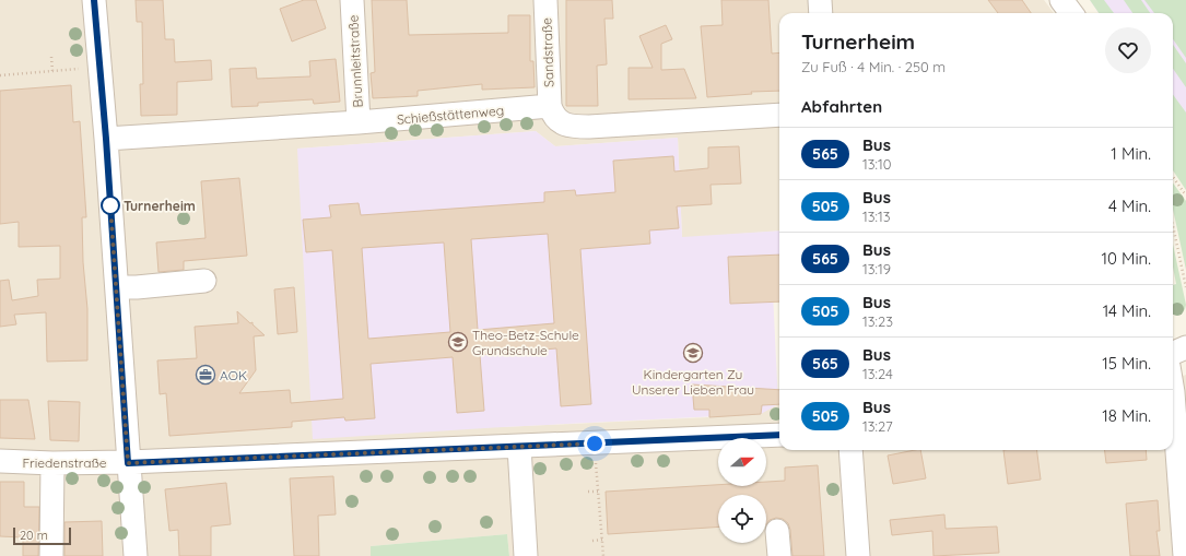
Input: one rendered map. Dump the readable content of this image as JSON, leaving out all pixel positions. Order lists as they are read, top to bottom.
{
  "streets": {
    "street": [
      "Sandstraße",
      "Brunnleitstraße",
      "Schießstättenweg",
      "Friedenstraße"
    ]
  },
  "crossings": [
    ["Sandstraße", "Schießstättenweg"],
    ["Brunnleitstraße", "Schießstättenweg"]
  ],
  "places": {
    "other": ["Turnerheim"],
    "school or university": ["Theo-Betz-Schule Grundschule", "Kindergarten Zu Unserer Lieben Frau"],
    "office": ["AOK"]
  },
  "lines": ["bus line 565"],
  "scale_bar": "20 m",
  "north": "right",
  "page": {
    "heading": [
      ["Turnerheim", "Zu Fuß · 4 Min. · 250 m"],
      "Abfahrten"
    ],
    "list": [
      {
        "mark": "565",
        "name": "Bus",
        "note": "13:10",
        "value": "1 Min."
      },
      {
        "mark": "505",
        "name": "Bus",
        "note": "13:13",
        "value": "4 Min."
      },
      {
        "mark": "565",
        "name": "Bus",
        "note": "13:19",
        "value": "10 Min."
      },
      {
        "mark": "505",
        "name": "Bus",
        "note": "13:23",
        "value": "14 Min."
      },
      {
        "mark": "565",
        "name": "Bus",
        "note": "13:24",
        "value": "15 Min."
      },
      {
        "mark": "505",
        "name": "Bus",
        "note": "13:27",
        "value": "18 Min."
      }
    ],
    "scale": "20 m"
  }
}
